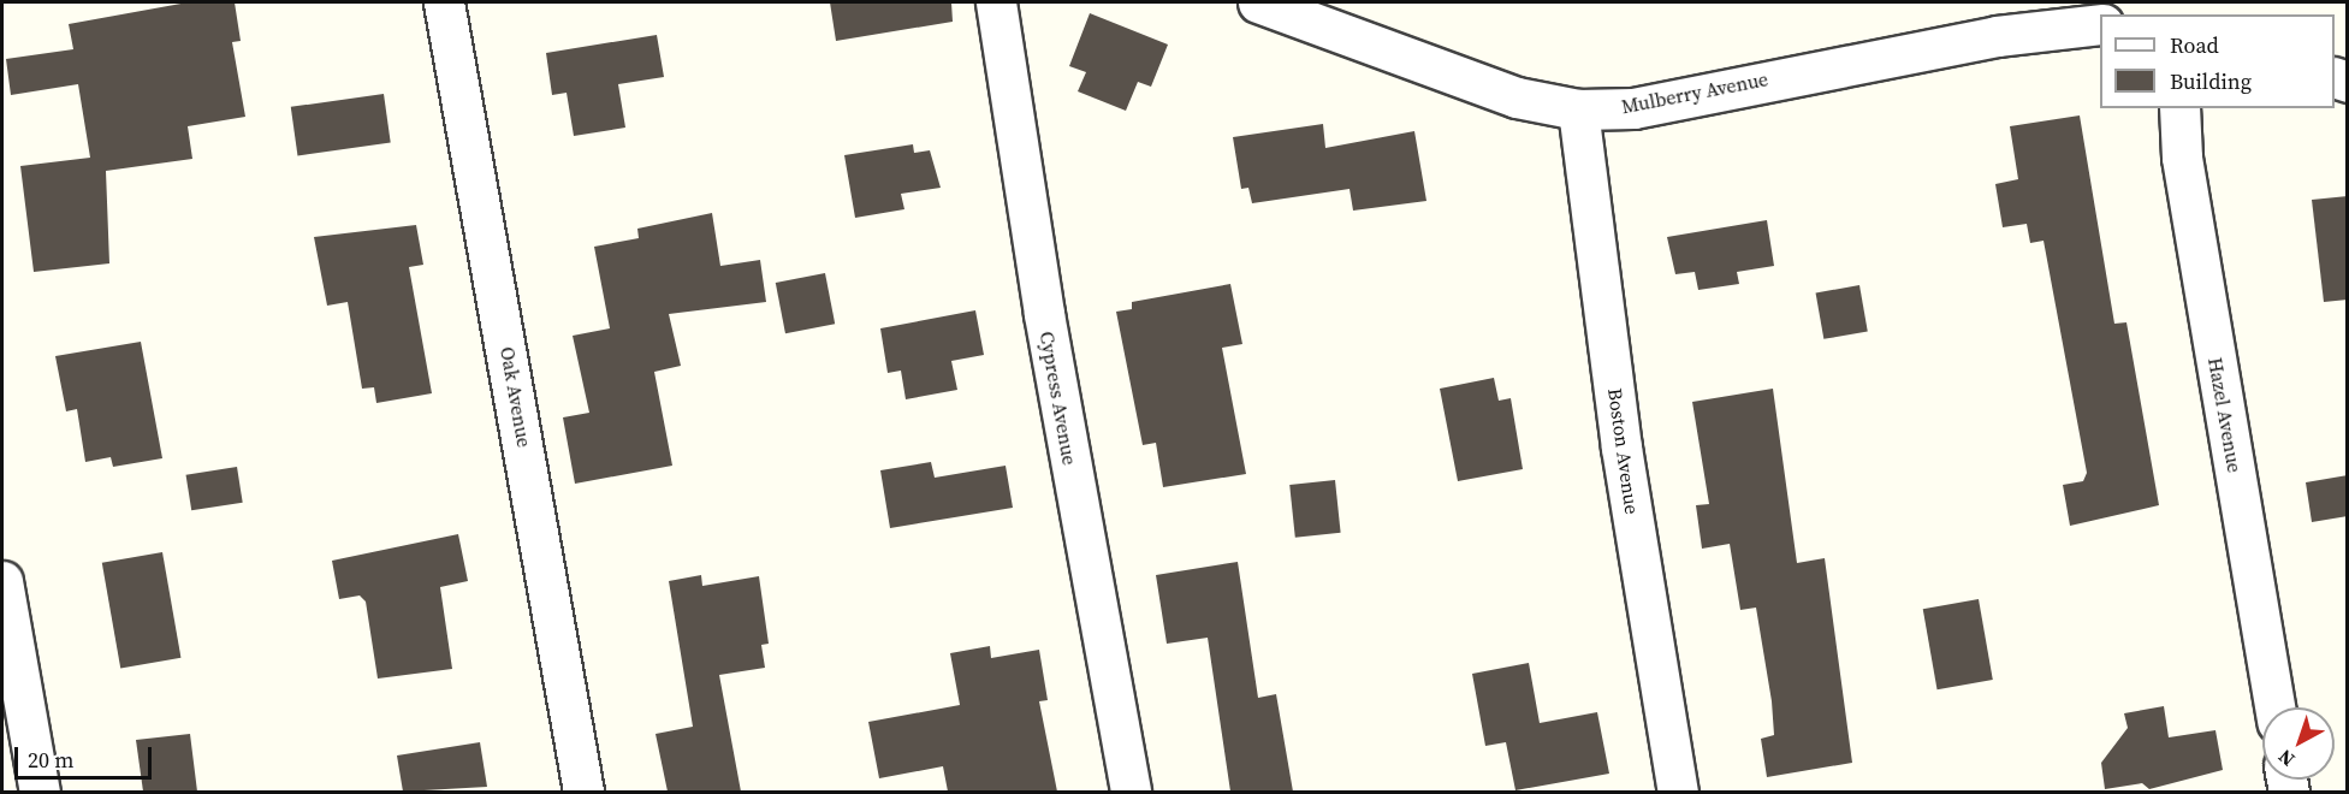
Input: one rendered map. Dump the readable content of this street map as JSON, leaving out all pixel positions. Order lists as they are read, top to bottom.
{
  "streets": {
    "street": [
      "Mulberry Avenue",
      "Oak Avenue",
      "Cypress Avenue",
      "Hazel Avenue",
      "Boston Avenue"
    ]
  },
  "crossings": [
    ["Mulberry Avenue", "Boston Avenue"]
  ],
  "legend": ["Road", "Building"],
  "scale_bar": "20 m",
  "north": "bottom left"
}
